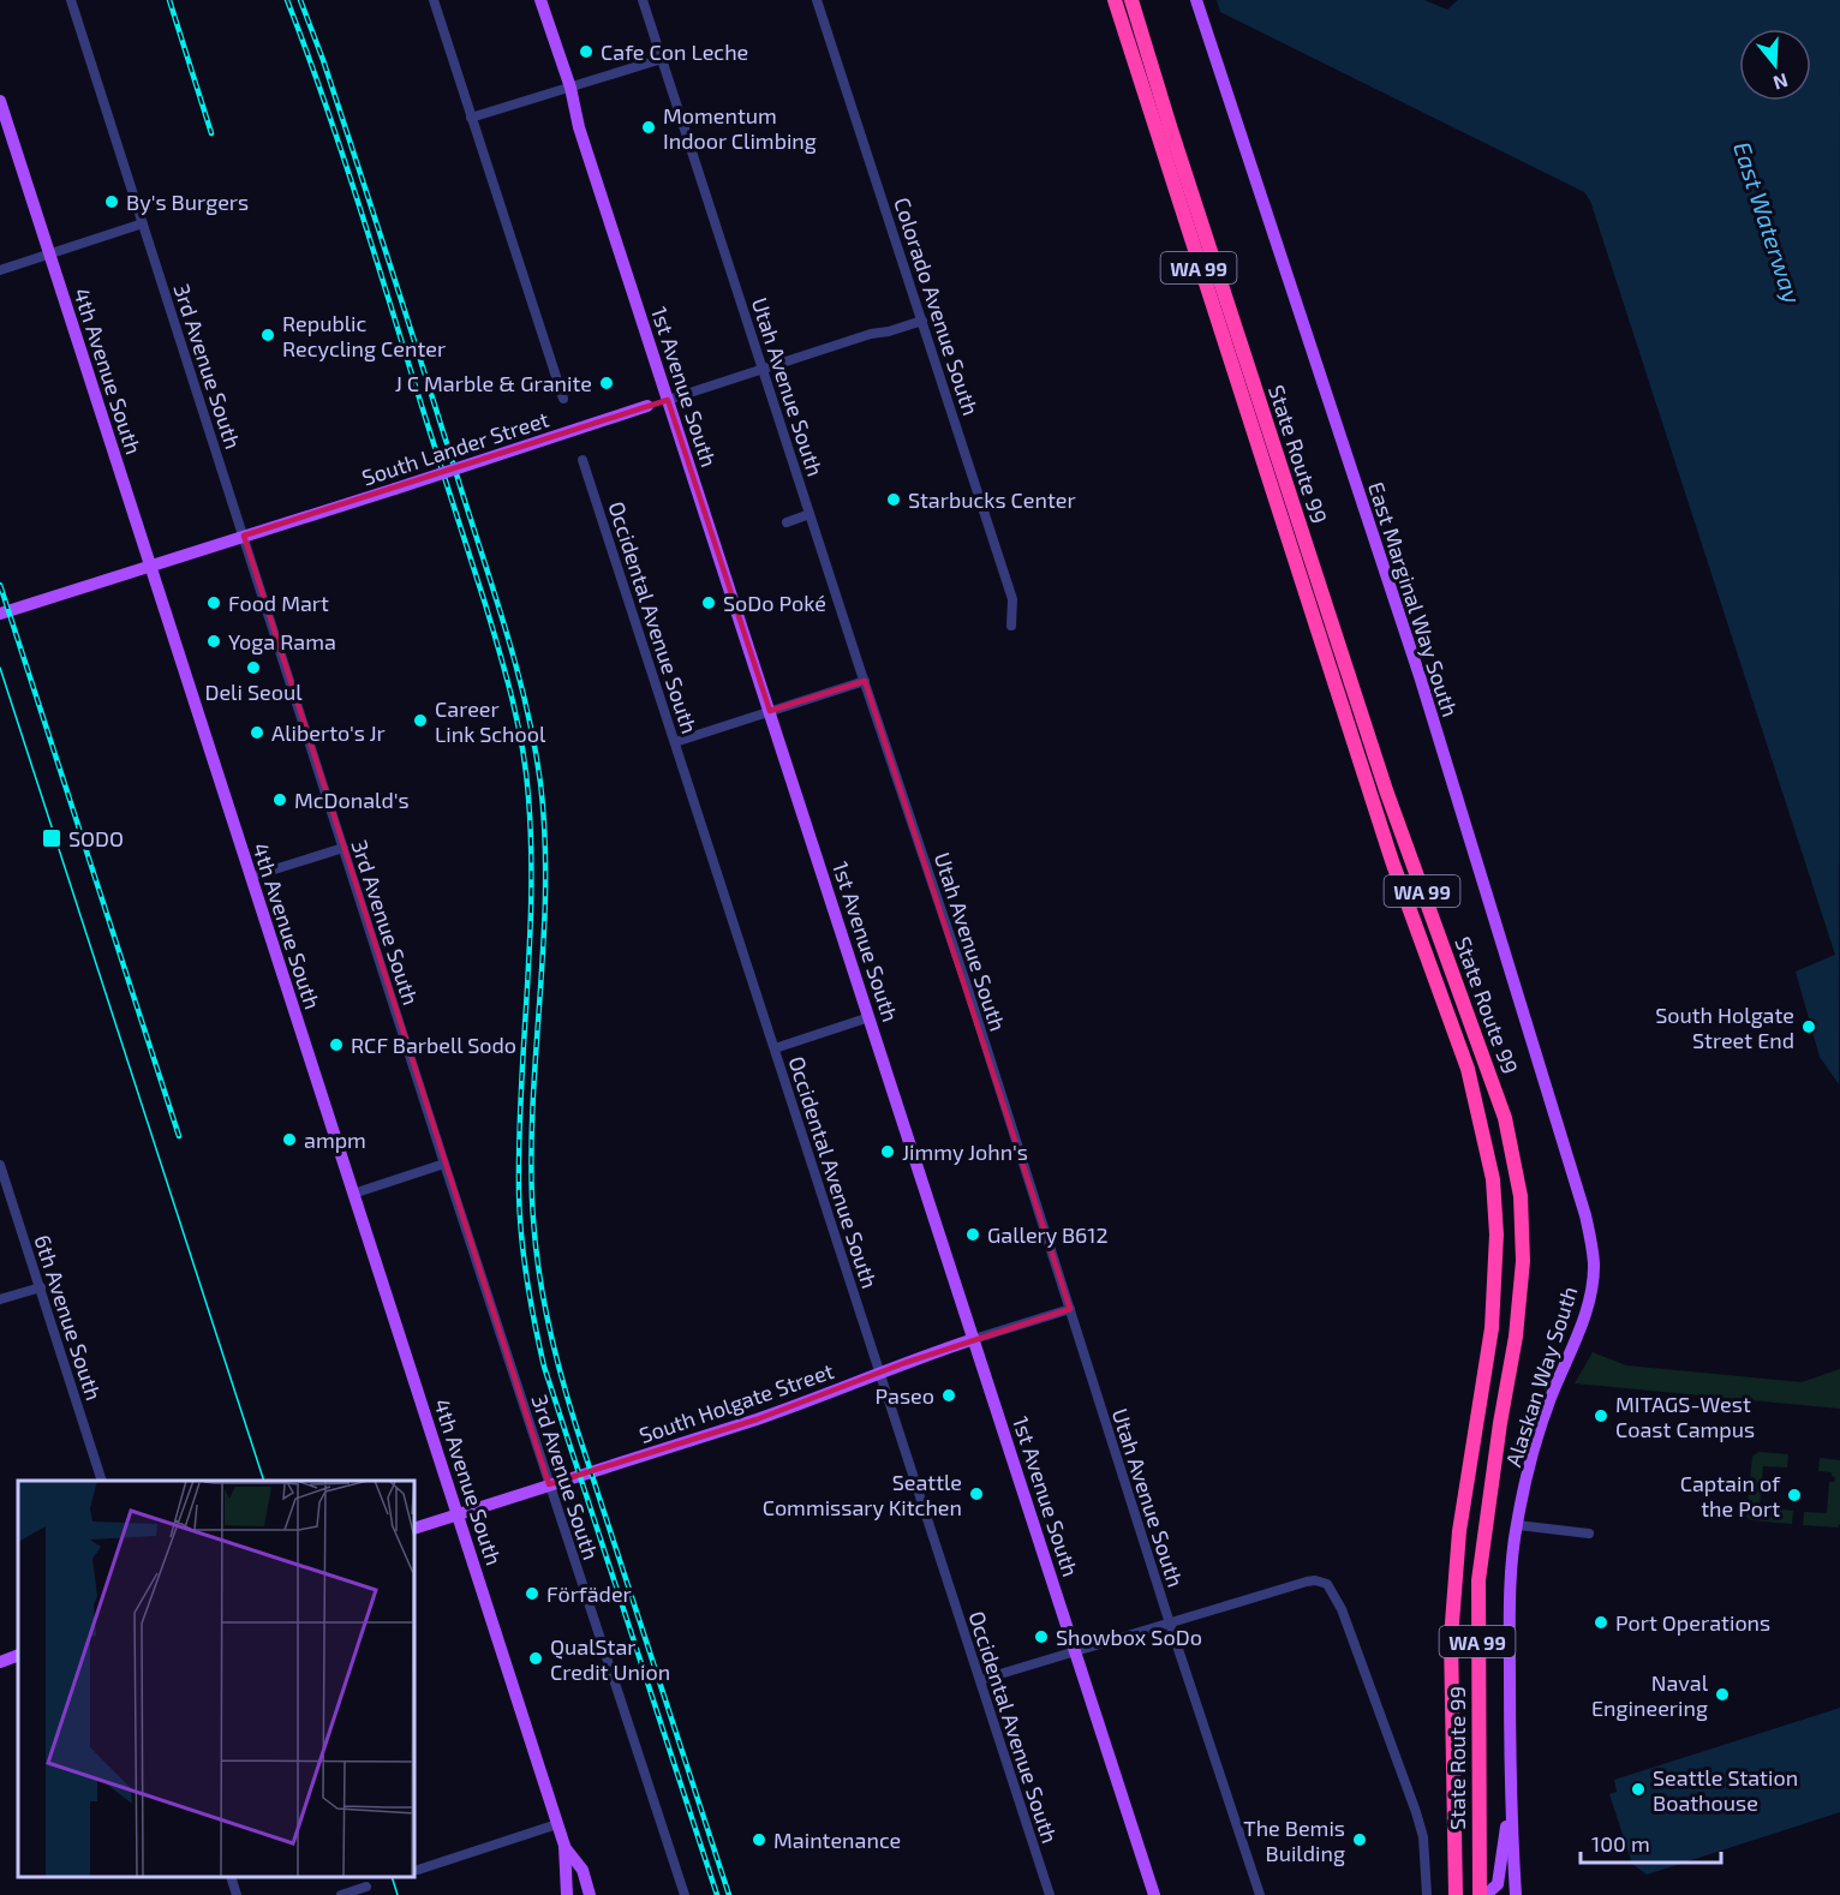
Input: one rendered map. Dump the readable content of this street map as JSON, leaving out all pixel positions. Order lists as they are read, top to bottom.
{
  "streets": {
    "highway": ["WA 99", "State Route 99"],
    "main road": [
      "4th Avenue South",
      "1st Avenue South",
      "South Lander Street",
      "East Marginal Way South",
      "Alaskan Way South",
      "South Holgate Street"
    ],
    "street": [
      "Colorado Avenue South",
      "3rd Avenue South",
      "Utah Avenue South",
      "Occidental Avenue South",
      "6th Avenue South"
    ]
  },
  "crossings": [
    ["Colorado Avenue South", "South Lander Street"],
    ["3rd Avenue South", "South Lander Street"],
    ["3rd Avenue South", "South Holgate Street"],
    ["4th Avenue South", "South Lander Street"],
    ["4th Avenue South", "South Holgate Street"],
    ["1st Avenue South", "South Lander Street"],
    ["1st Avenue South", "South Holgate Street"],
    ["Utah Avenue South", "South Lander Street"],
    ["Utah Avenue South", "South Holgate Street"],
    ["East Marginal Way South", "Alaskan Way South"],
    ["Occidental Avenue South", "South Holgate Street"]
  ],
  "water": ["East Waterway"],
  "places": {
    "other": [
      "Cafe Con Leche",
      "Momentum Indoor Climbing",
      "By's Burgers",
      "Republic Recycling Center",
      "J C Marble & Granite",
      "Starbucks Center",
      "Food Mart",
      "SoDo Poké",
      "Yoga Rama",
      "Deli Seoul",
      "Career Link School",
      "Aliberto's Jr",
      "McDonald's",
      "South Holgate Street End",
      "RCF Barbell Sodo",
      "ampm",
      "Jimmy John's",
      "Gallery B612",
      "Paseo",
      "MITAGS-West Coast Campus",
      "Seattle Commissary Kitchen",
      "Captain of the Port",
      "Förfäder",
      "Port Operations",
      "Showbox SoDo",
      "QualStar Credit Union",
      "Naval Engineering",
      "Seattle Station Boathouse",
      "Maintenance",
      "The Bemis Building"
    ],
    "transit": ["SODO"]
  },
  "scale_bar": "100 m",
  "north": "bottom"
}
